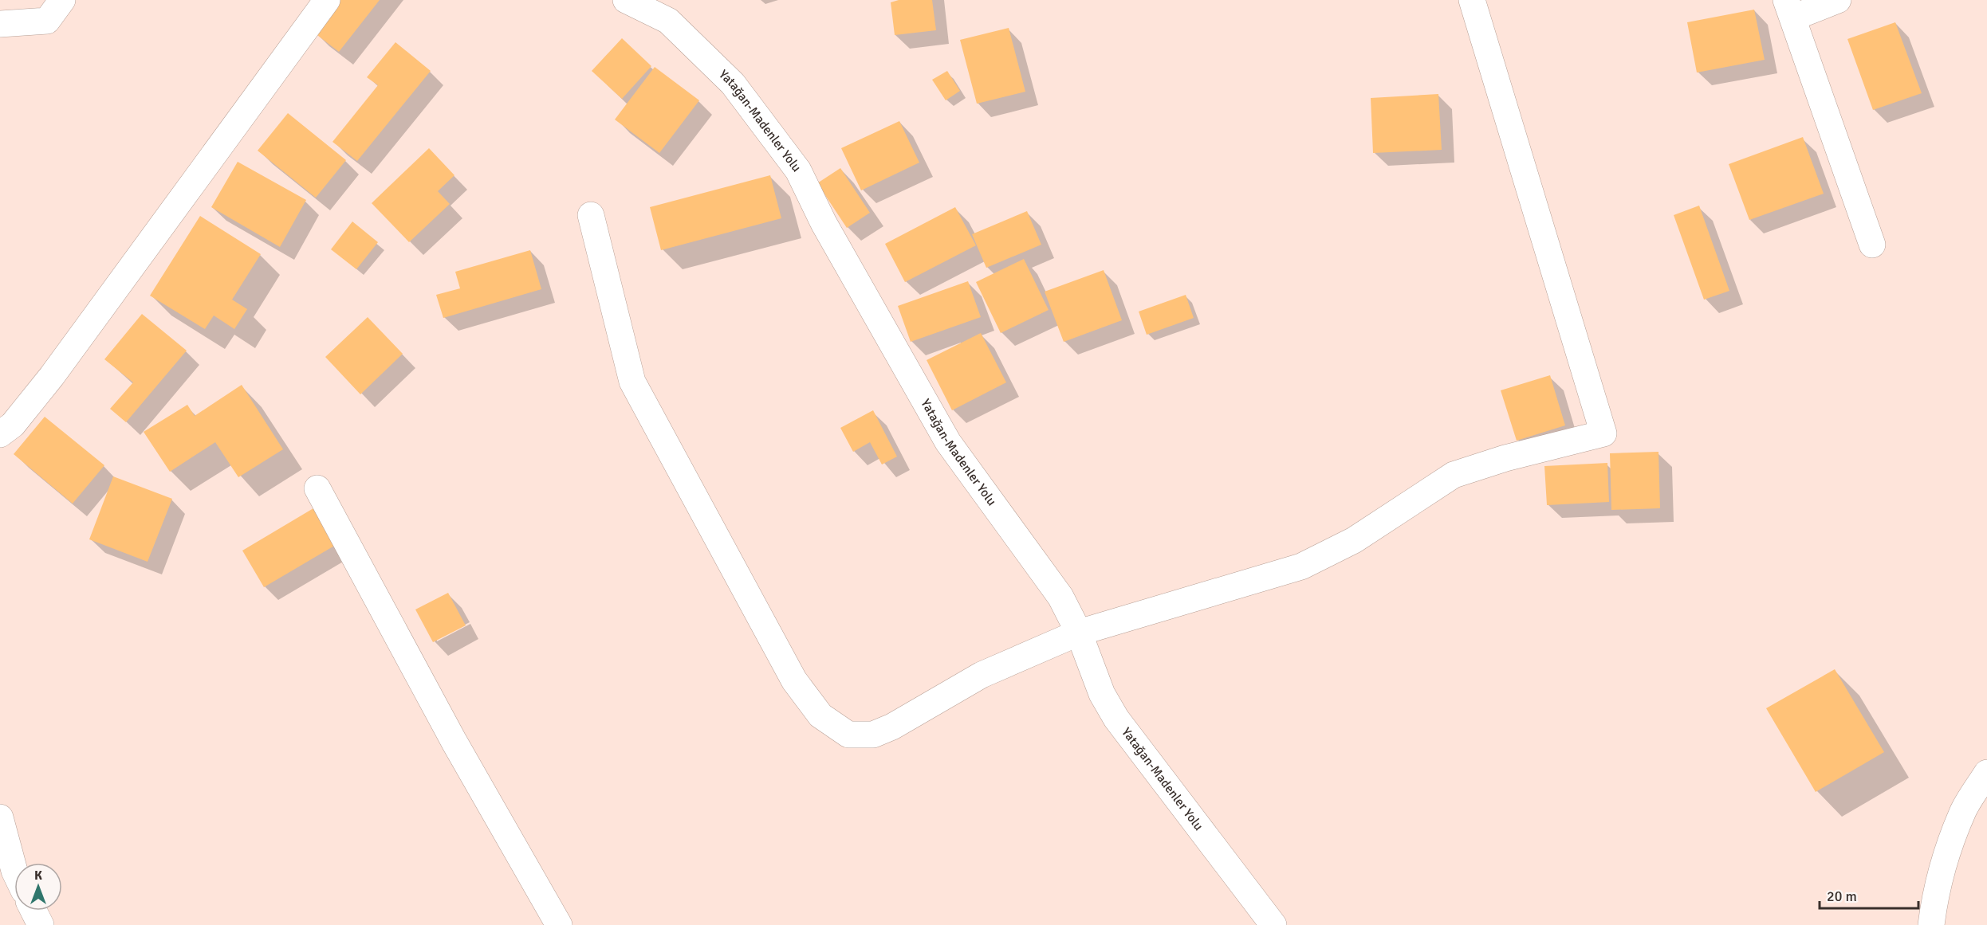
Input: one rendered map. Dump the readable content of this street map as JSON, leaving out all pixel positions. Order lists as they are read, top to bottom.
{
  "streets": {
    "street": ["Yatağan-Madenler Yolu"]
  },
  "scale_bar": "20 m",
  "north": "top"
}
